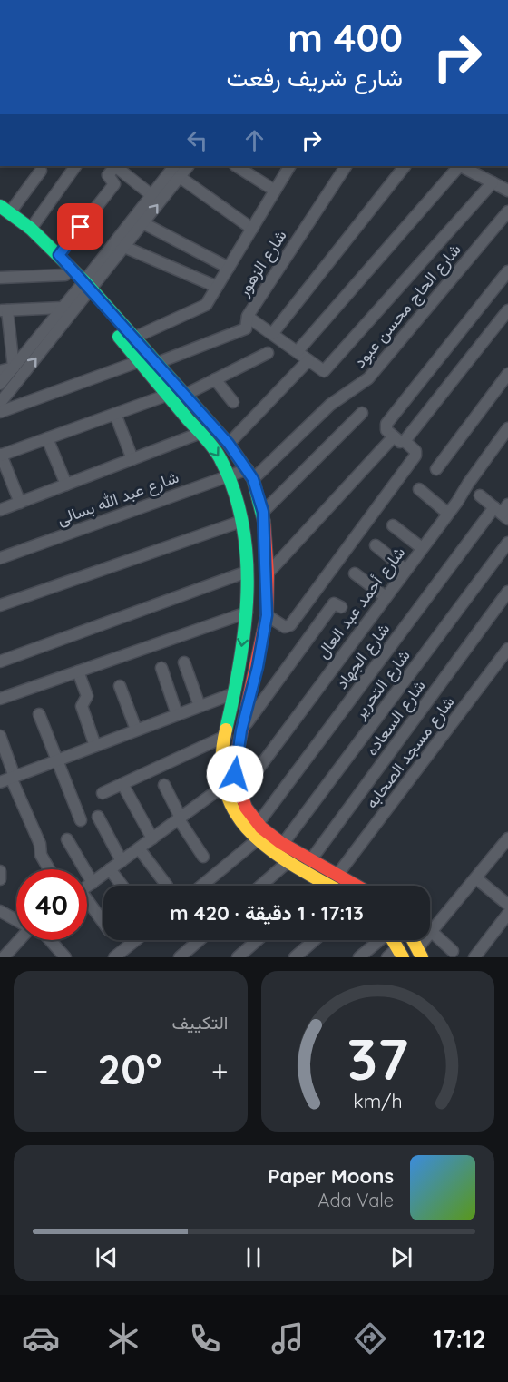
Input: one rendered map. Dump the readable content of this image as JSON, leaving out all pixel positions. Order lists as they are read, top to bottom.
{
  "streets": {
    "street": [
      "شارع الزهور",
      "شارع الحاج محسن عبود",
      "شارع عبد الله بسالى",
      "شارع أحمد عبد العال",
      "شارع الجهاد",
      "شارع التحرير",
      "شارع السعاده",
      "شارع مسجد الصحابه"
    ]
  },
  "crossings": [
    ["شارع الحاج محسن عبود", "شارع عبد الله بسالى"]
  ],
  "page": {
    "turn": ["400 m", "شارع شريف رفعت"],
    "limit": "40",
    "trip": "17:13 · 1 دقيقة · 420 m",
    "tile": "التكييف",
    "heat": ["−", "20°", "+"],
    "song": ["Paper Moons", "Ada Vale"],
    "tabs": "17:12",
    "gauge": ["37", "km/h"]
  }
}
